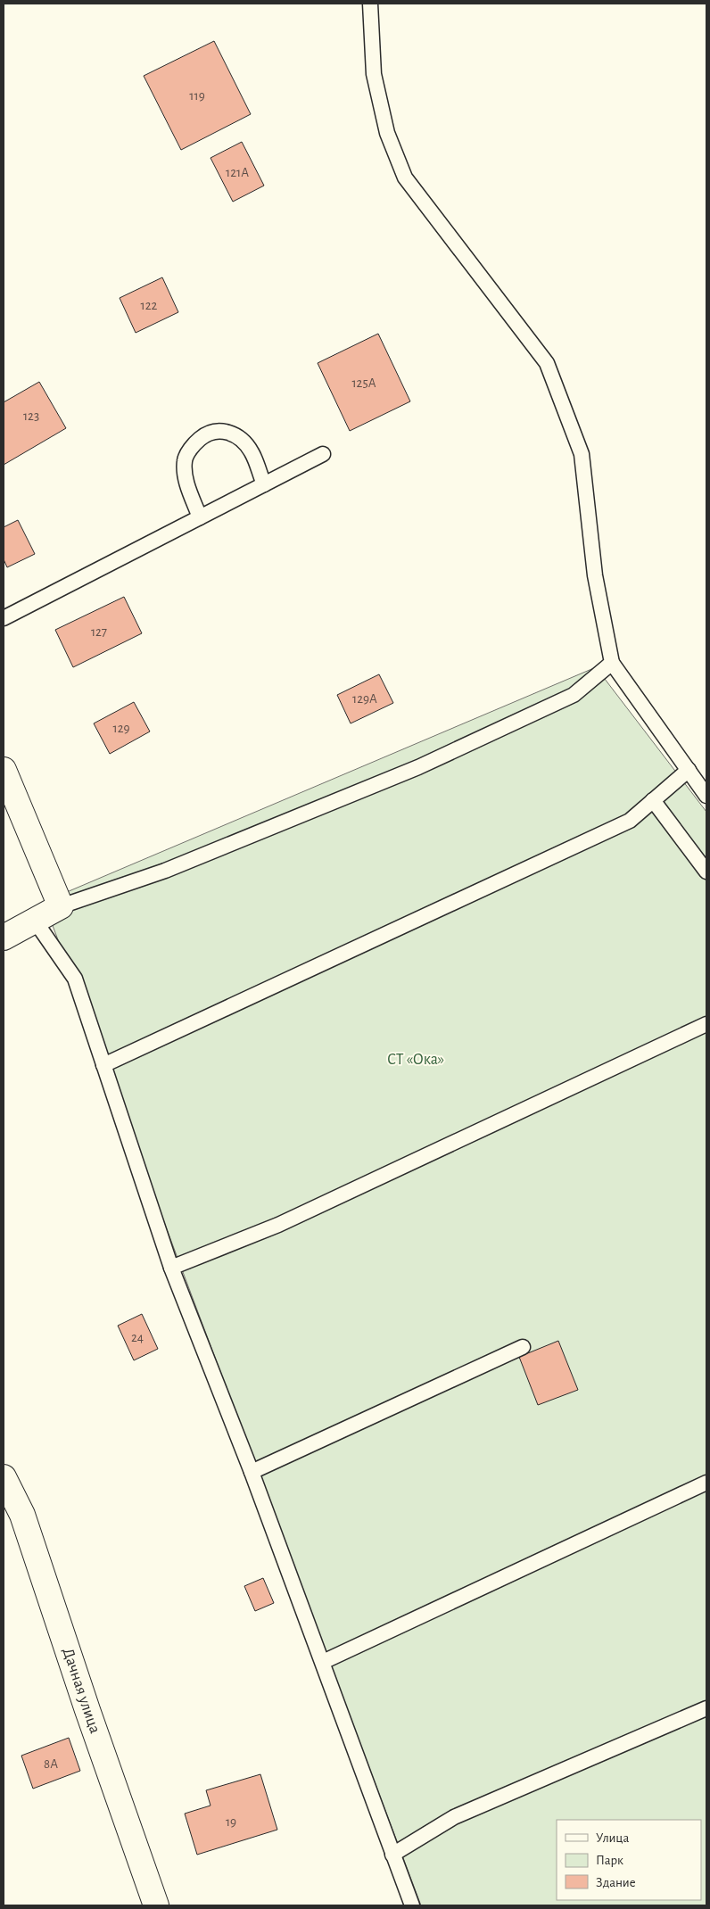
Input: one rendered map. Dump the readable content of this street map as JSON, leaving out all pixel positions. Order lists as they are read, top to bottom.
{
  "streets": {
    "street": ["Дачная улица"]
  },
  "parks": ["СТ «Ока»"],
  "house_numbers": [
    "119",
    "121А",
    "122",
    "125А",
    "123",
    "127",
    "129А",
    "129",
    "24",
    "8А",
    "19"
  ],
  "legend": ["Улица", "Парк", "Здание"]
}
